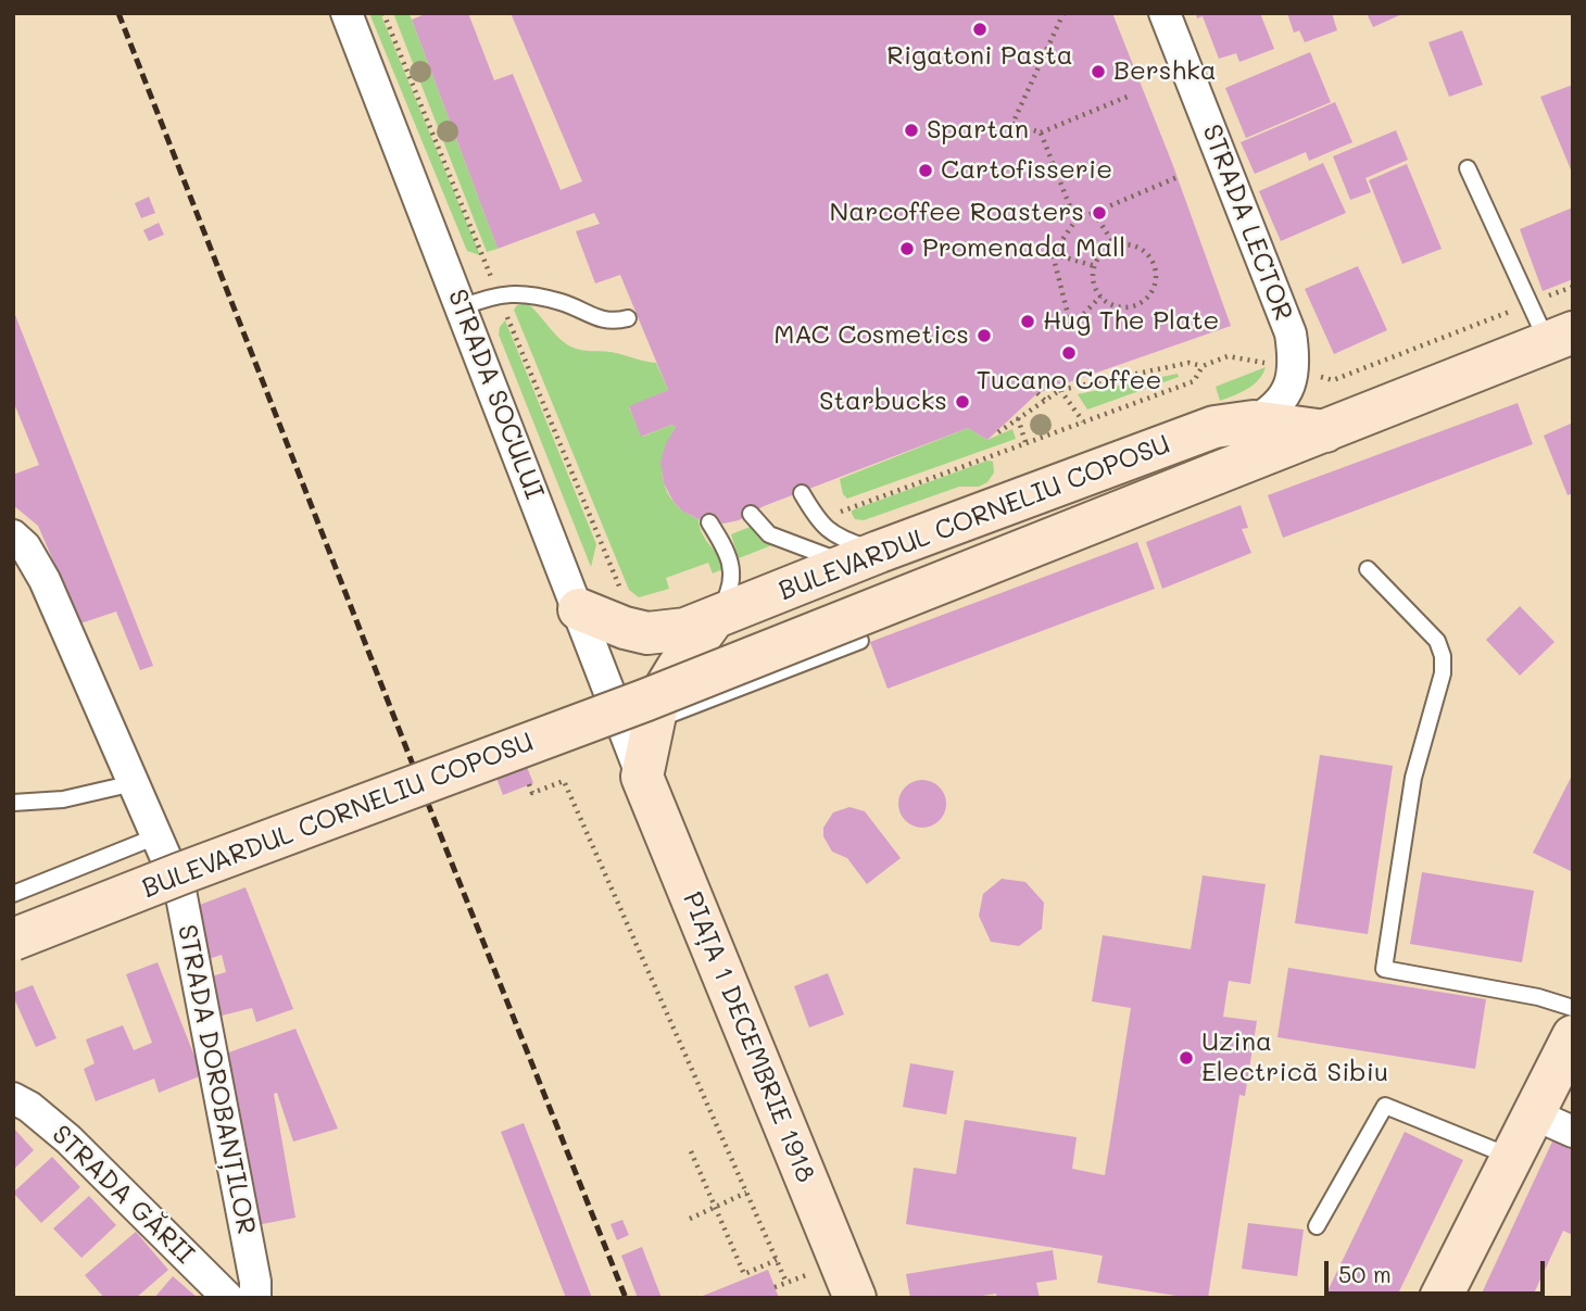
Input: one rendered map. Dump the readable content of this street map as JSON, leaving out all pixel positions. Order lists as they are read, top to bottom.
{
  "streets": {
    "street": [
      "STRADA LECTOR",
      "STRADA SOCULUI",
      "BULEVARDUL CORNELIU COPOSU",
      "PIAȚA 1 DECEMBRIE 1918",
      "STRADA DOROBANȚILOR",
      "STRADA GĂRII"
    ]
  },
  "crossings": [
    ["STRADA LECTOR", "BULEVARDUL CORNELIU COPOSU"],
    ["STRADA SOCULUI", "BULEVARDUL CORNELIU COPOSU"],
    ["STRADA SOCULUI", "PIAȚA 1 DECEMBRIE 1918"]
  ],
  "places": [
    "Rigatoni Pasta",
    "Bershka",
    "Spartan",
    "Cartofisserie",
    "Narcoffee Roasters",
    "Promenada Mall",
    "Hug The Plate",
    "MAC Cosmetics",
    "Tucano Coffee",
    "Starbucks",
    "Uzina Electrică Sibiu"
  ],
  "scale_bar": "50 m"
}
